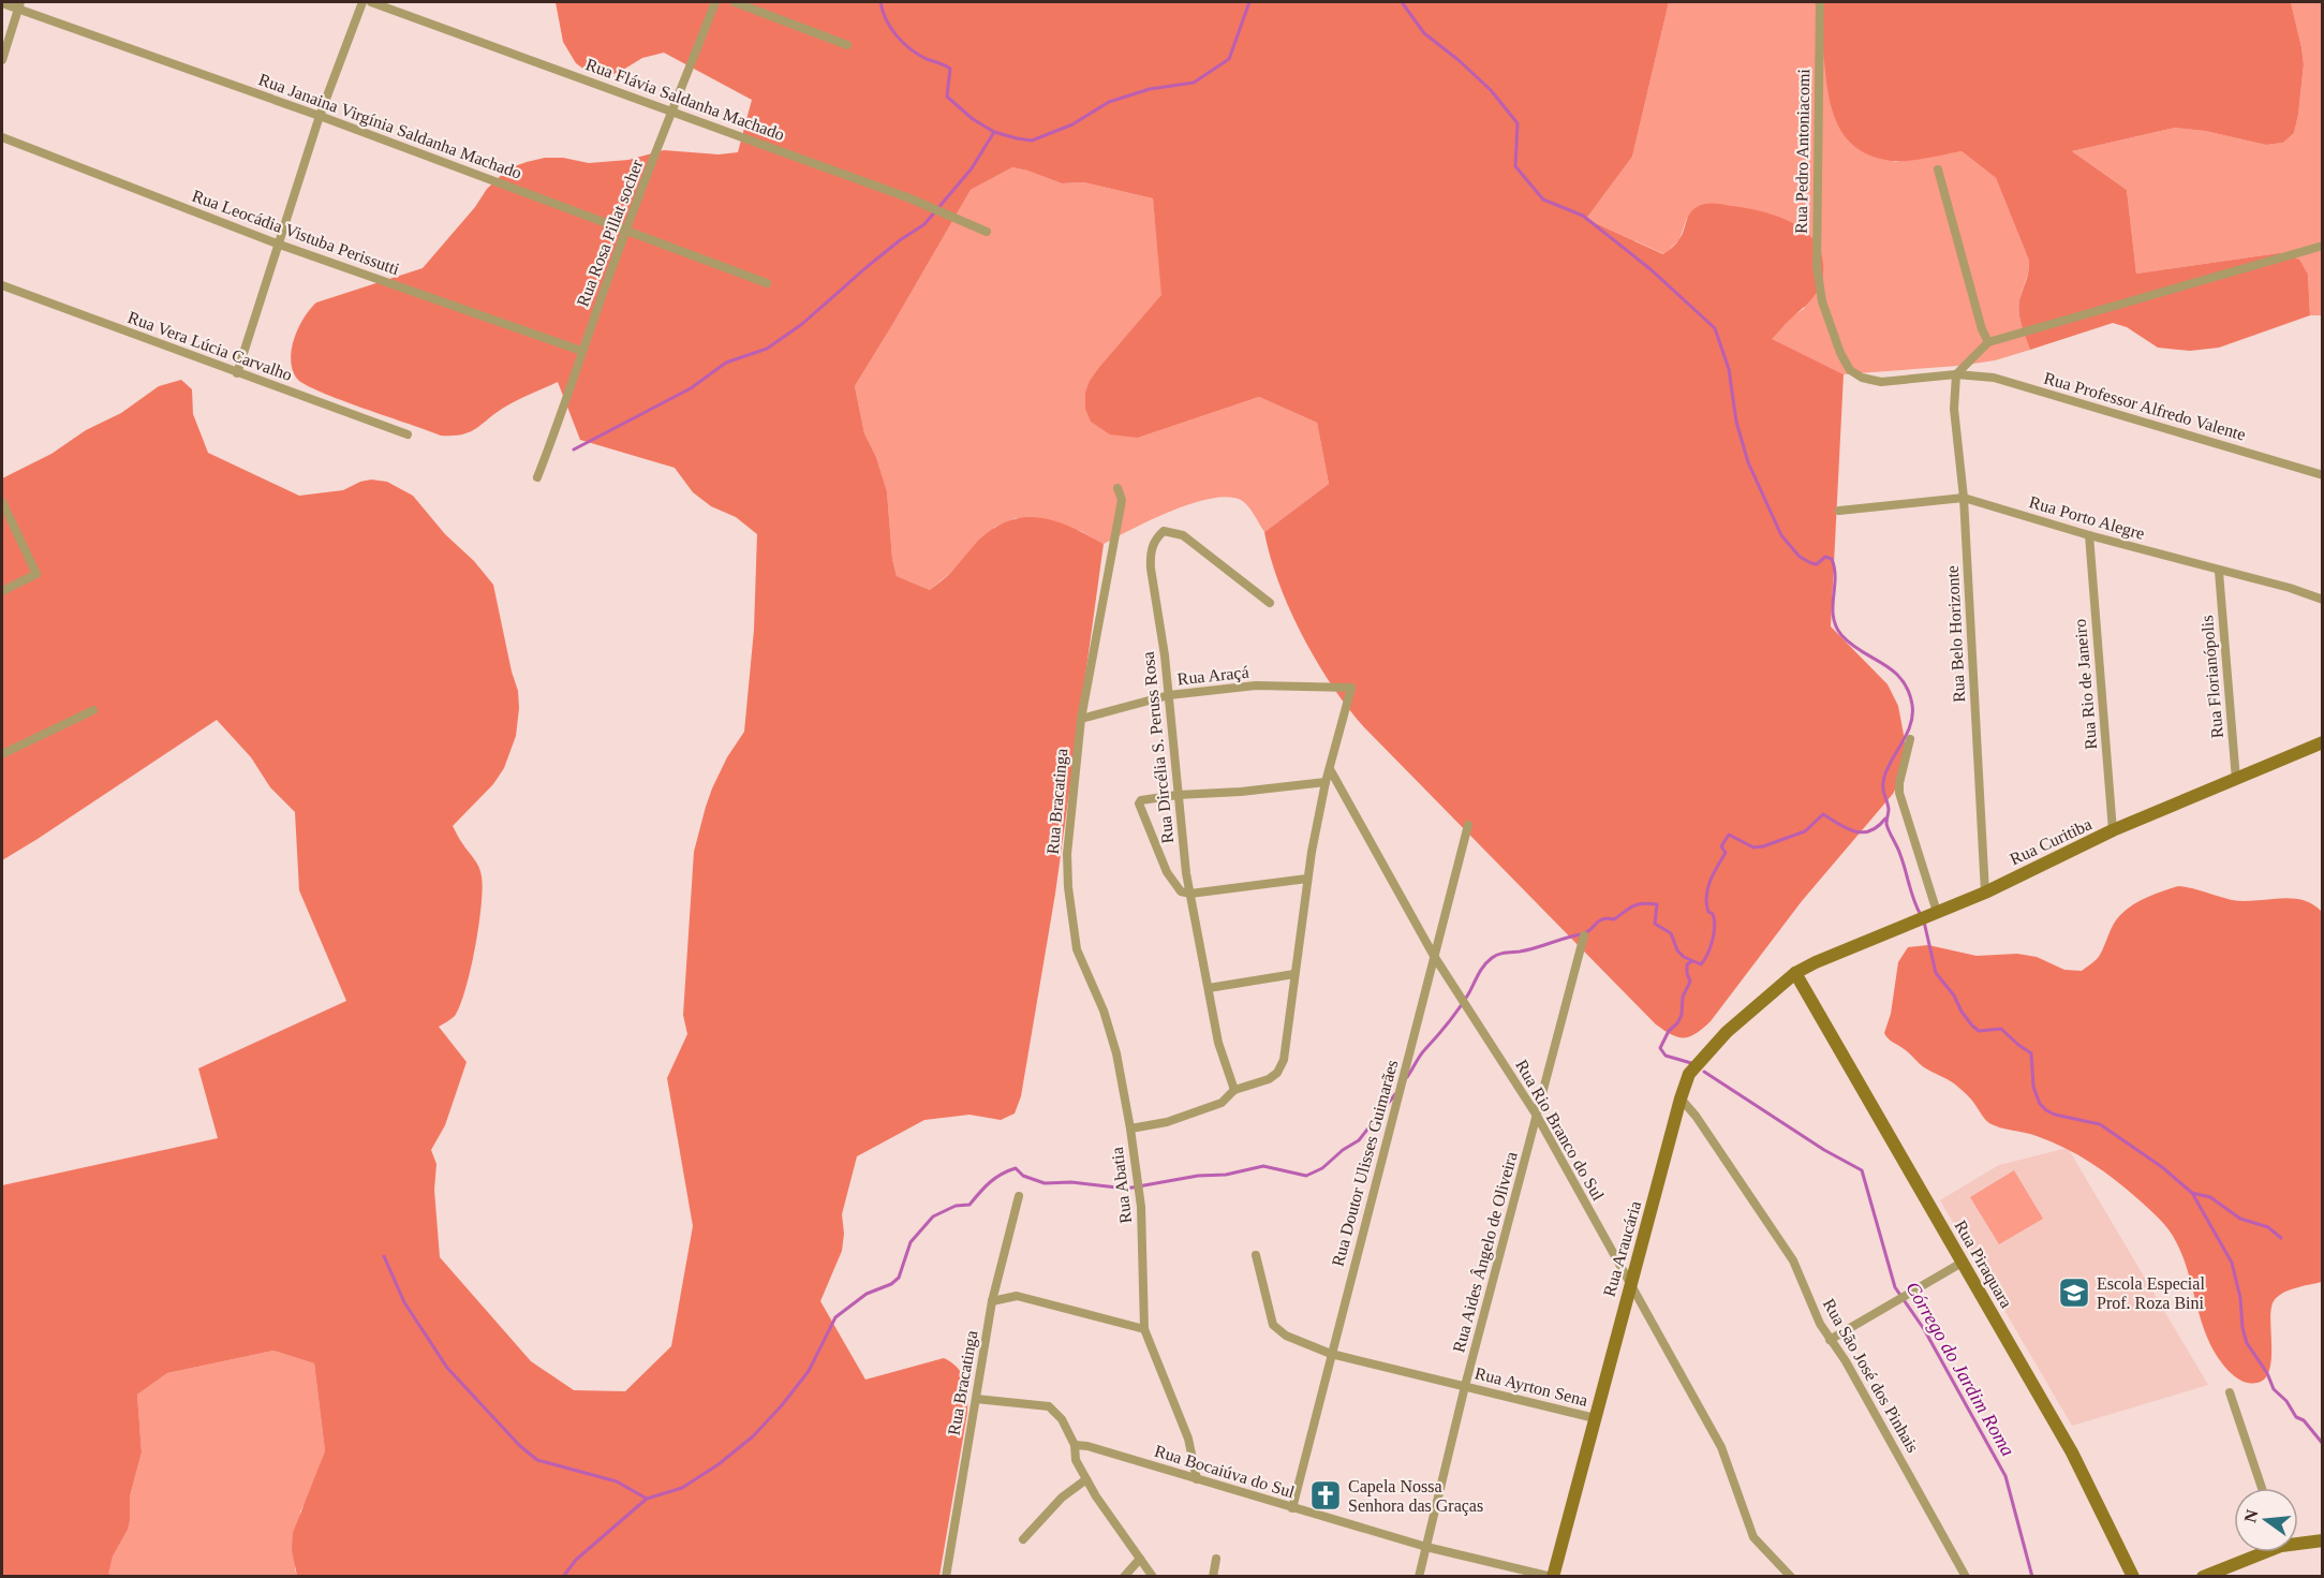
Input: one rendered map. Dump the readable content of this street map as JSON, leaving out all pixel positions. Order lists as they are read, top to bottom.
{
  "streets": {
    "street": [
      "Rua Flávia Saldanha Machado",
      "Rua Janaina Virgínia Saldanha Machado",
      "Rua Pedro Antoniacomi",
      "Rua Leocádia Vistuba Perissutti",
      "Rua Rosa Pillat socher",
      "Rua Vera Lúcia Carvalho",
      "Rua Professor Alfredo Valente",
      "Rua Porto Alegre",
      "Rua Belo Horizonte",
      "Rua Araçá",
      "Rua Florianópolis",
      "Rua Rio de Janeiro",
      "Rua Dircélia S. Peruss Rosa",
      "Rua Bracatinga",
      "Rua Curitiba",
      "Rua Rio Branco do Sul",
      "Rua Doutor Ulisses Guimarães",
      "Rua Abatia",
      "Rua Araucária",
      "Rua Aides Ângelo de Oliveira",
      "Rua Piraquara",
      "Rua São José dos Pinhais",
      "Rua Ayrton Sena",
      "Rua Bocaiúva do Sul"
    ]
  },
  "crossings": [
    ["Rua Flávia Saldanha Machado", "Rua Rosa Pillat socher"],
    ["Rua Janaina Virgínia Saldanha Machado", "Rua Rosa Pillat socher"],
    ["Rua Pedro Antoniacomi", "Rua Professor Alfredo Valente"],
    ["Rua Pedro Antoniacomi", "Rua Belo Horizonte"],
    ["Rua Leocádia Vistuba Perissutti", "Rua Rosa Pillat socher"],
    ["Rua Professor Alfredo Valente", "Rua Belo Horizonte"],
    ["Rua Porto Alegre", "Rua Belo Horizonte"],
    ["Rua Porto Alegre", "Rua Florianópolis"],
    ["Rua Porto Alegre", "Rua Rio de Janeiro"],
    ["Rua Belo Horizonte", "Rua Curitiba"],
    ["Rua Araçá", "Rua Dircélia S. Peruss Rosa"],
    ["Rua Araçá", "Rua Bracatinga"],
    ["Rua Araçá", "Rua Rio Branco do Sul"],
    ["Rua Florianópolis", "Rua Curitiba"],
    ["Rua Rio de Janeiro", "Rua Curitiba"],
    ["Rua Bracatinga", "Rua Abatia"],
    ["Rua Curitiba", "Rua Araucária"],
    ["Rua Curitiba", "Rua Piraquara"],
    ["Rua Rio Branco do Sul", "Rua Doutor Ulisses Guimarães"],
    ["Rua Rio Branco do Sul", "Rua Araucária"],
    ["Rua Rio Branco do Sul", "Rua Aides Ângelo de Oliveira"],
    ["Rua Doutor Ulisses Guimarães", "Rua Ayrton Sena"],
    ["Rua Doutor Ulisses Guimarães", "Rua Bocaiúva do Sul"],
    ["Rua Abatia", "Rua Bocaiúva do Sul"],
    ["Rua Araucária", "Rua Piraquara"],
    ["Rua Araucária", "Rua São José dos Pinhais"],
    ["Rua Araucária", "Rua Ayrton Sena"],
    ["Rua Araucária", "Rua Bocaiúva do Sul"],
    ["Rua Aides Ângelo de Oliveira", "Rua Ayrton Sena"],
    ["Rua Aides Ângelo de Oliveira", "Rua Bocaiúva do Sul"]
  ],
  "water": ["Córrego do Jardim Roma"],
  "places": {
    "school or university": ["Escola Especial Prof. Roza Bini"],
    "church": ["Capela Nossa Senhora das Graças"]
  },
  "north": "left"
}
